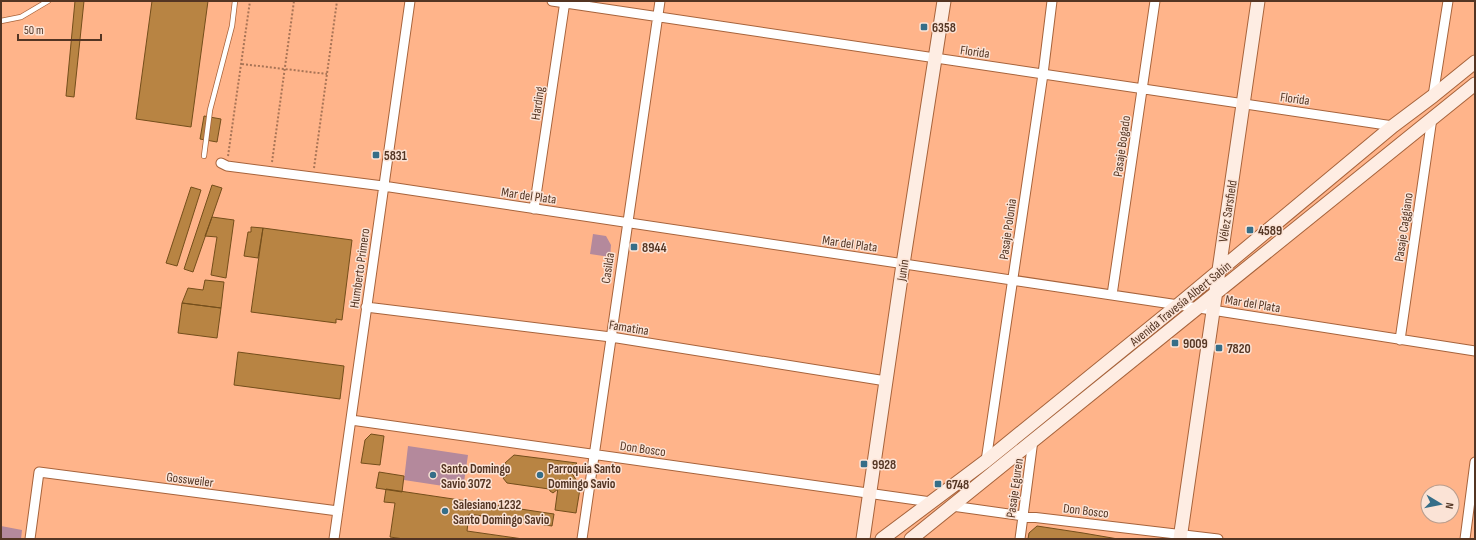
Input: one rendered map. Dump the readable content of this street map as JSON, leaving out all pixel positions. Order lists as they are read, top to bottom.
{
  "streets": {
    "main road": ["Vélez Sarsfield", "Junín", "Avenida Travesía Albert Sabin"],
    "street": [
      "Florida",
      "Harding",
      "Pasaje Bogado",
      "Mar del Plata",
      "Pasaje Caggiano",
      "Pasaje Polonia",
      "Humberto Primero",
      "Casilda",
      "Famatina",
      "Don Bosco",
      "Gossweiler",
      "Pasaje Eguren"
    ]
  },
  "crossings": [
    ["Florida", "Harding"],
    ["Florida", "Pasaje Bogado"],
    ["Florida", "Vélez Sarsfield"],
    ["Florida", "Pasaje Polonia"],
    ["Florida", "Casilda"],
    ["Florida", "Junín"],
    ["Florida", "Avenida Travesía Albert Sabin"],
    ["Harding", "Mar del Plata"],
    ["Pasaje Bogado", "Mar del Plata"],
    ["Mar del Plata", "Vélez Sarsfield"],
    ["Mar del Plata", "Pasaje Caggiano"],
    ["Mar del Plata", "Pasaje Polonia"],
    ["Mar del Plata", "Humberto Primero"],
    ["Mar del Plata", "Casilda"],
    ["Mar del Plata", "Junín"],
    ["Mar del Plata", "Avenida Travesía Albert Sabin"],
    ["Vélez Sarsfield", "Avenida Travesía Albert Sabin"],
    ["Vélez Sarsfield", "Don Bosco"],
    ["Pasaje Caggiano", "Avenida Travesía Albert Sabin"],
    ["Pasaje Polonia", "Avenida Travesía Albert Sabin"],
    ["Humberto Primero", "Famatina"],
    ["Humberto Primero", "Don Bosco"],
    ["Humberto Primero", "Gossweiler"],
    ["Casilda", "Famatina"],
    ["Casilda", "Don Bosco"],
    ["Junín", "Famatina"],
    ["Junín", "Don Bosco"],
    ["Avenida Travesía Albert Sabin", "Don Bosco"],
    ["Avenida Travesía Albert Sabin", "Pasaje Eguren"],
    ["Don Bosco", "Pasaje Eguren"]
  ],
  "places": {
    "transit": [
      "6358",
      "5831",
      "4589",
      "8944",
      "9009",
      "7820",
      "9928",
      "6748"
    ],
    "other": ["Santo Domingo Savio 3072", "Parroquia Santo Domingo Savio", "Salesiano 1232 Santo Domingo Savio"]
  },
  "scale_bar": "50 m",
  "north": "right"
}
